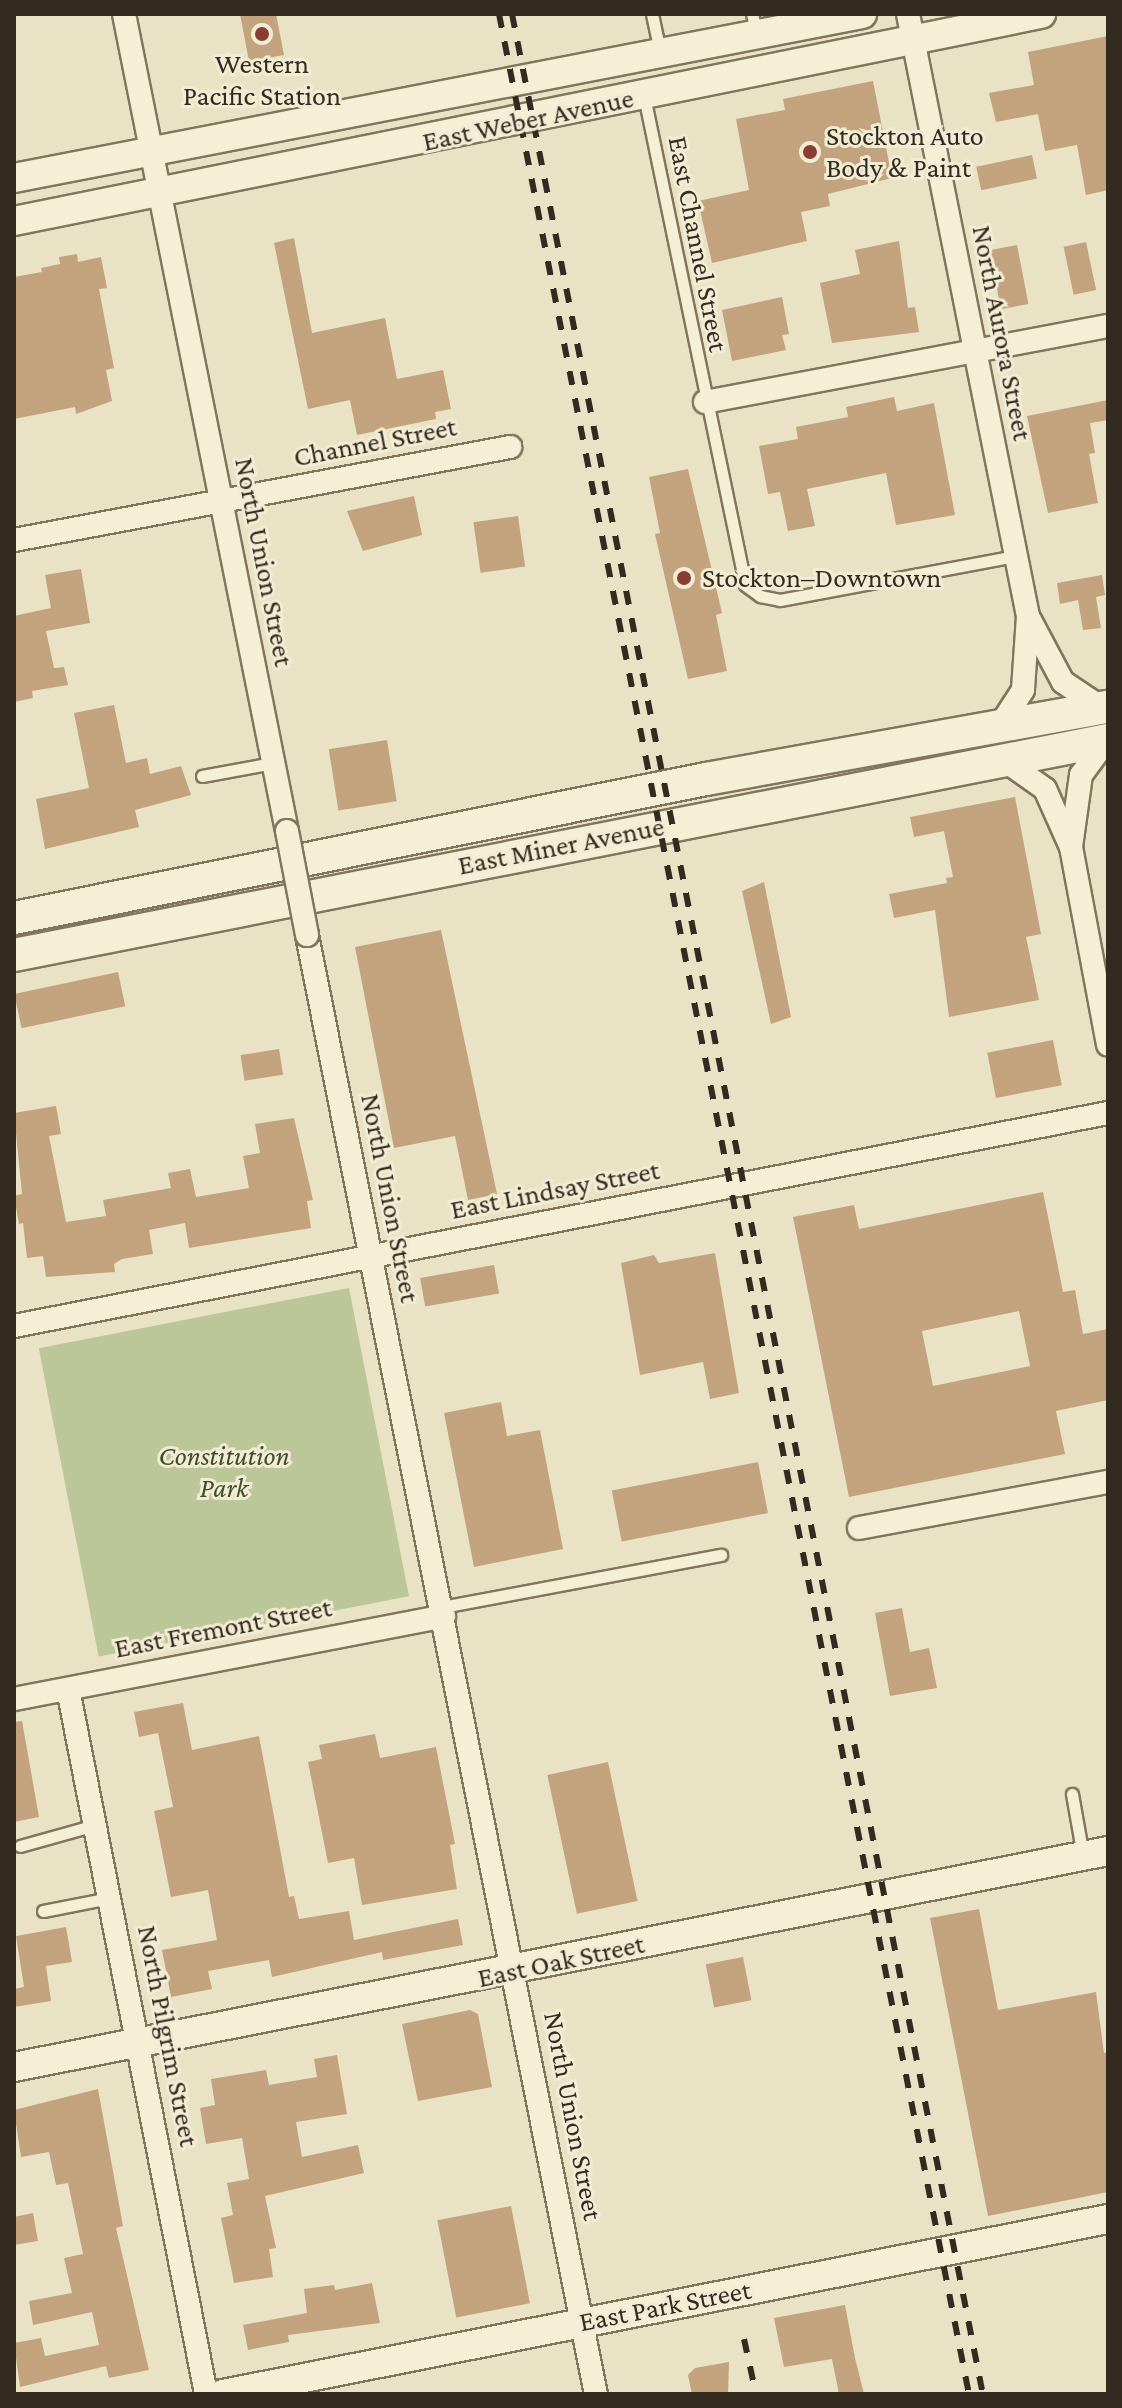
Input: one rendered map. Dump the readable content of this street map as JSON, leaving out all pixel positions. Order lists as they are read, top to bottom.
{
  "streets": {
    "main road": ["East Miner Avenue"],
    "street": [
      "East Weber Avenue",
      "North Aurora Street",
      "Channel Street",
      "North Union Street",
      "East Lindsay Street",
      "East Fremont Street",
      "East Oak Street",
      "North Pilgrim Street",
      "East Park Street"
    ],
    "lane": ["East Channel Street"]
  },
  "crossings": [
    ["East Weber Avenue", "East Channel Street"],
    ["East Weber Avenue", "North Aurora Street"],
    ["East Weber Avenue", "North Union Street"],
    ["East Channel Street", "North Aurora Street"],
    ["North Aurora Street", "East Miner Avenue"],
    ["Channel Street", "North Union Street"],
    ["North Union Street", "East Lindsay Street"],
    ["North Union Street", "East Fremont Street"],
    ["North Union Street", "East Oak Street"],
    ["North Union Street", "East Park Street"],
    ["East Fremont Street", "North Pilgrim Street"],
    ["East Oak Street", "North Pilgrim Street"]
  ],
  "parks": ["Constitution Park"],
  "places": ["Western Pacific Station", "Stockton Auto Body & Paint", "Stockton–Downtown"]
}
